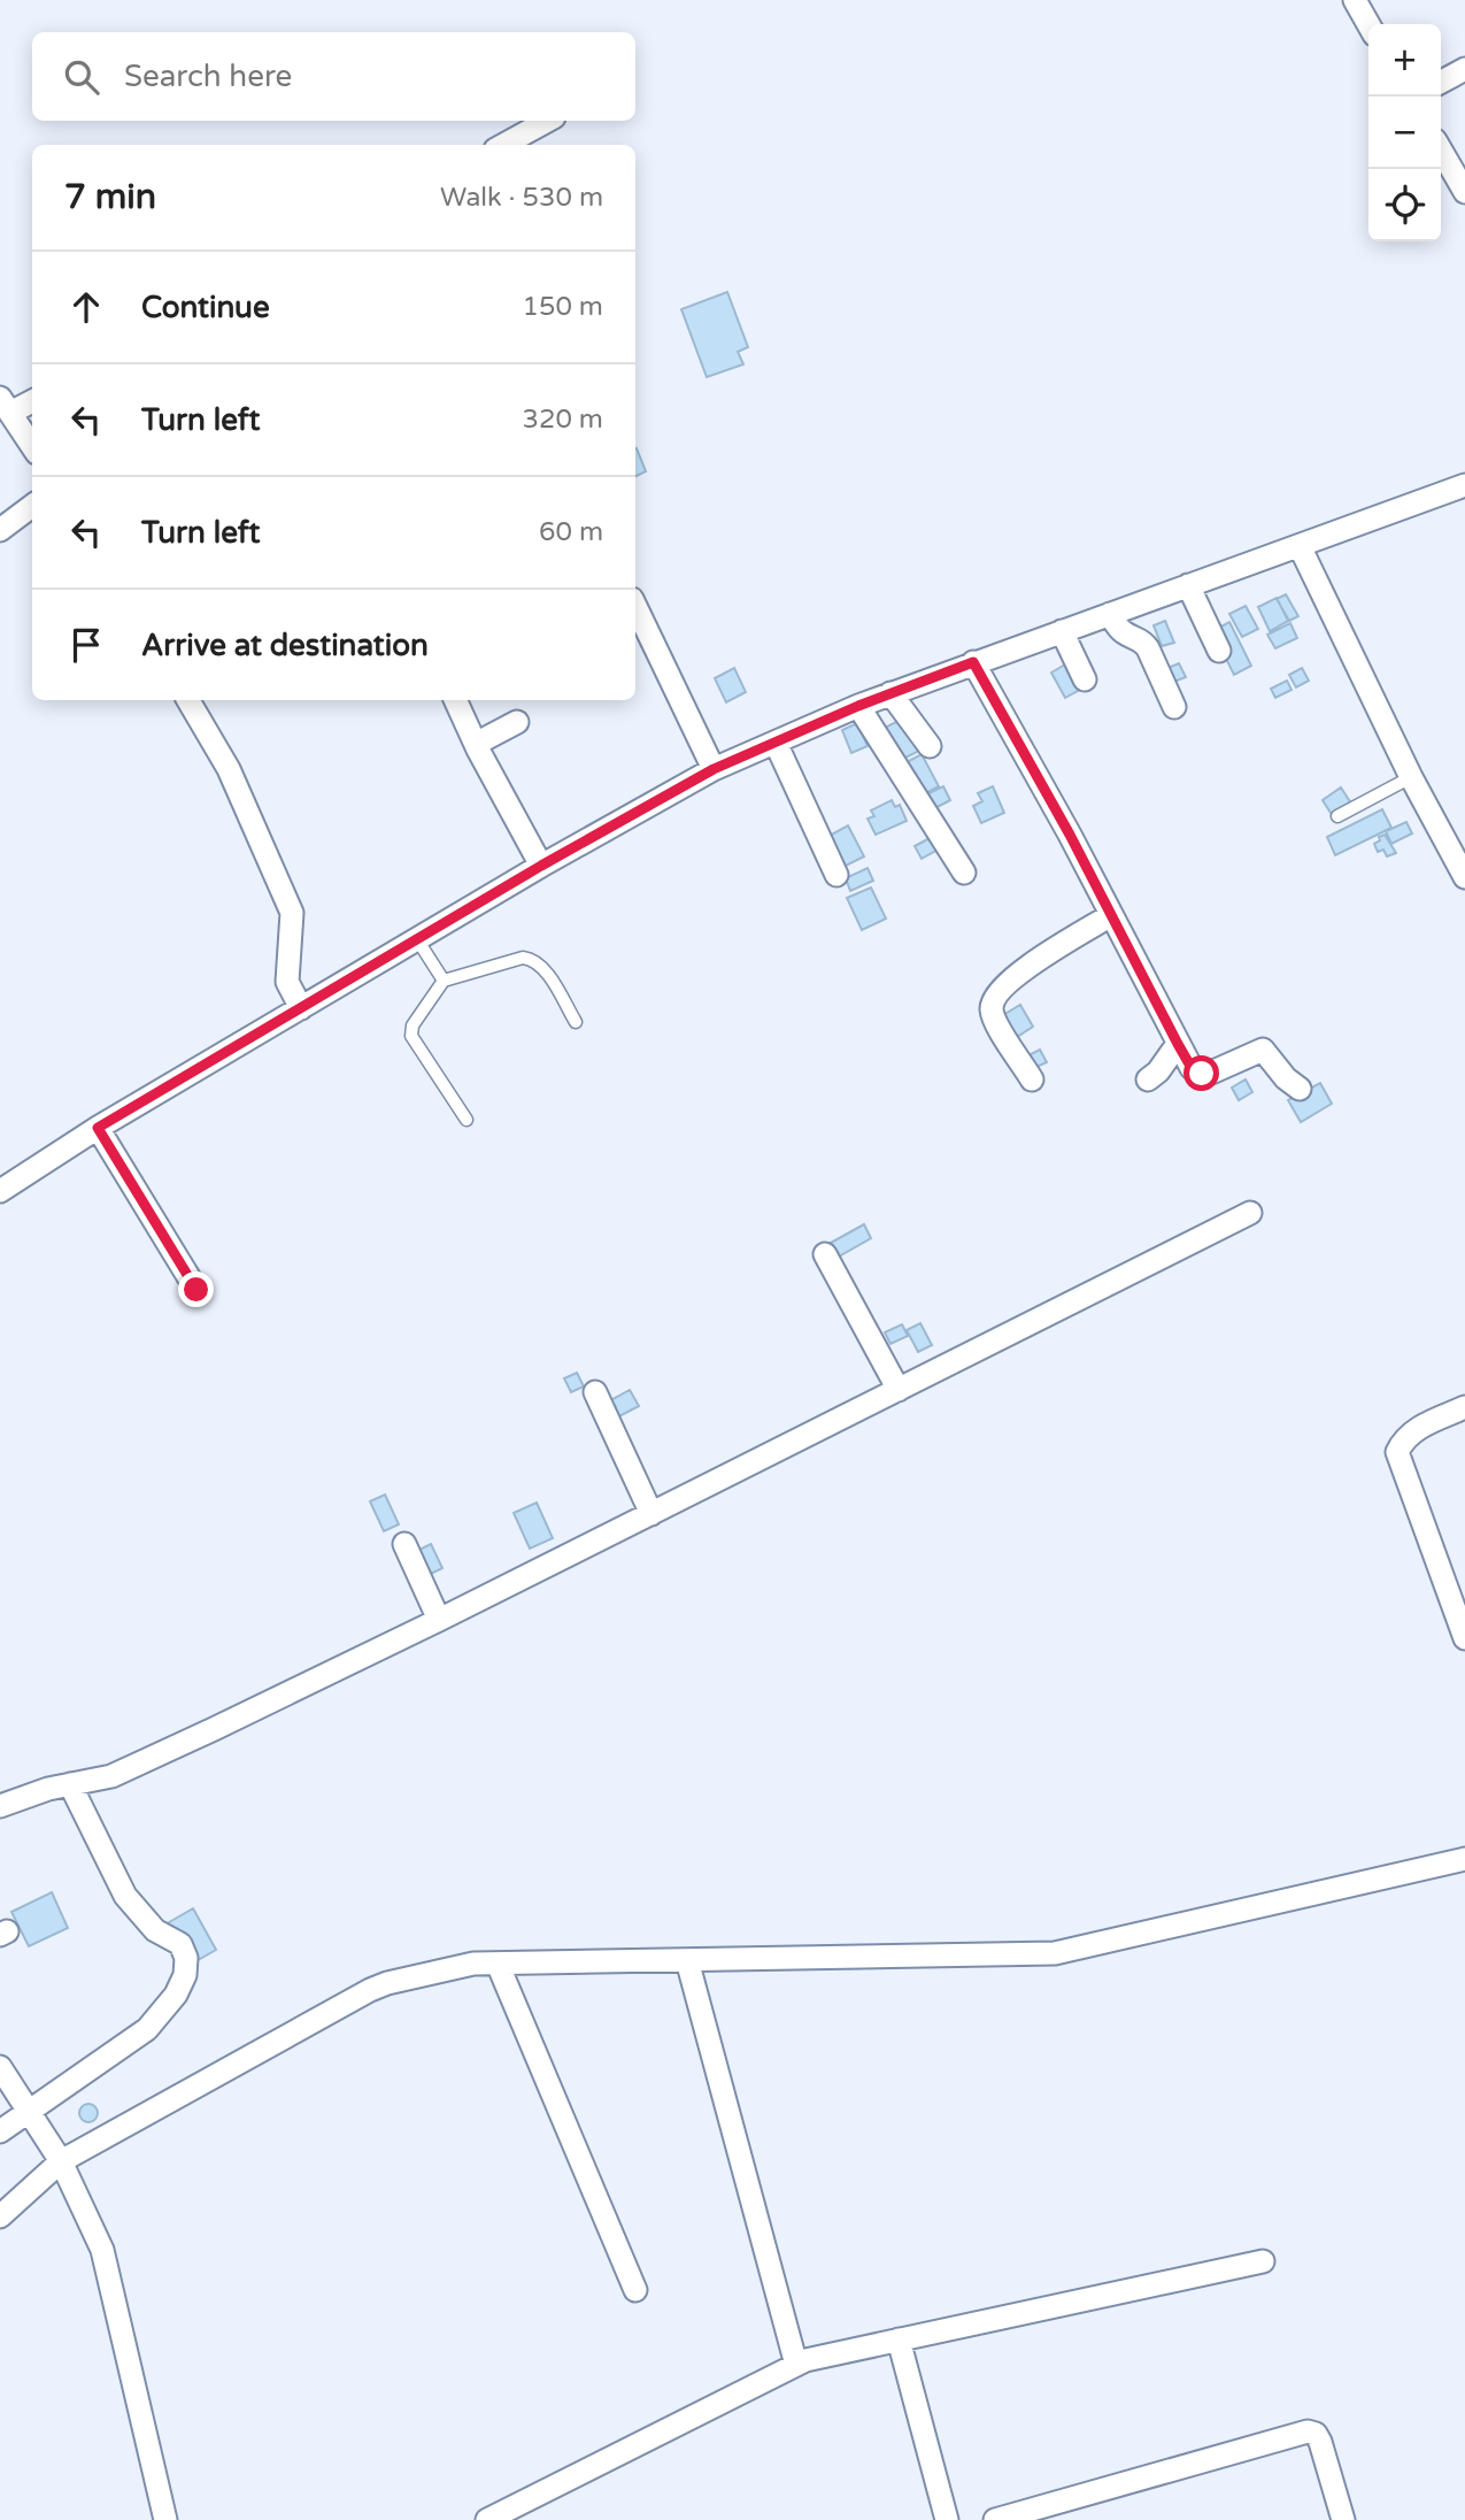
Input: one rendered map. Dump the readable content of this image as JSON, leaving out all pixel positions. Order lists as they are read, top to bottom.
{
  "page": {
    "map_buttons": ["+", "−"],
    "search": "Search here",
    "heading": ["7 min", "Walk · 530 m"],
    "list": [
      ["Continue", "150 m"],
      ["Turn left", "320 m"],
      ["Turn left", "60 m"],
      "Arrive at destination"
    ]
  }
}
